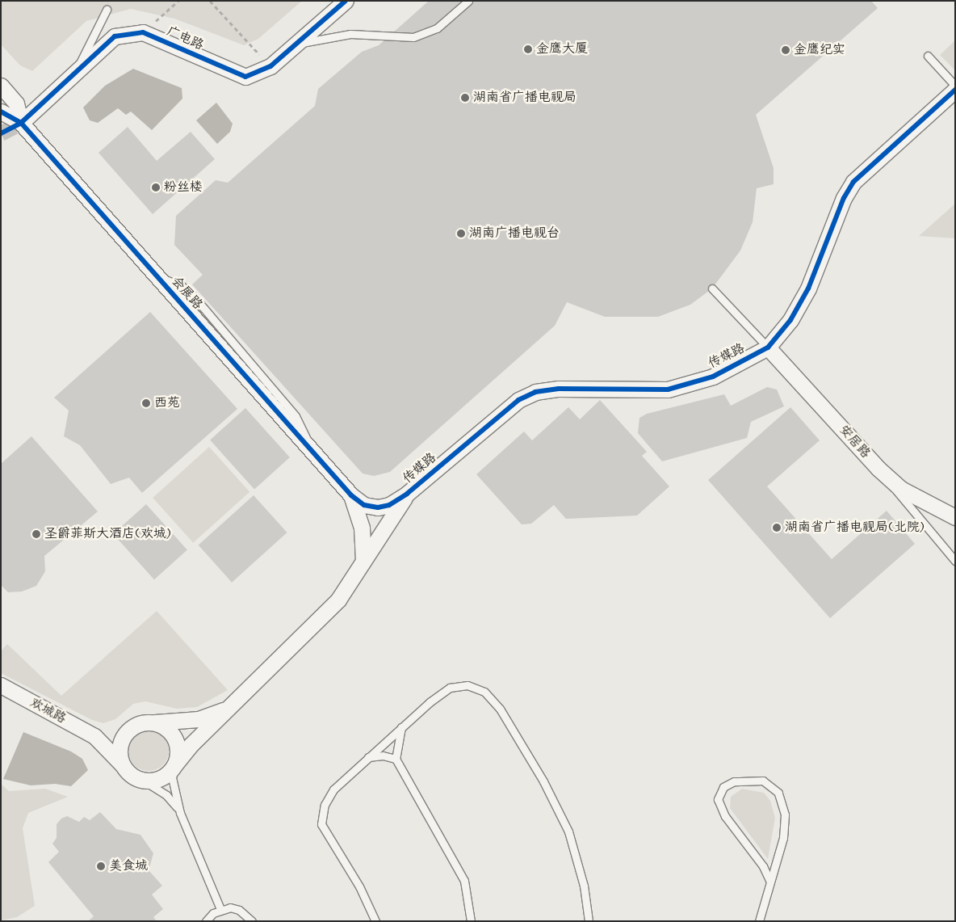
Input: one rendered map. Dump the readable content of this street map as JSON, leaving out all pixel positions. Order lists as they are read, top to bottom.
{
  "streets": {
    "street": [
      "广电路",
      "会展路",
      "传媒路",
      "安居路",
      "欢城路"
    ]
  },
  "crossings": [
    ["传媒路", "安居路"]
  ],
  "places": [
    "金鹰大厦",
    "金鹰纪实",
    "湖南省广播电视局",
    "粉丝楼",
    "湖南广播电视台",
    "西苑",
    "湖南省广播电视局(北院)",
    "圣爵菲斯大酒店(欢城)",
    "美食城"
  ]
}
